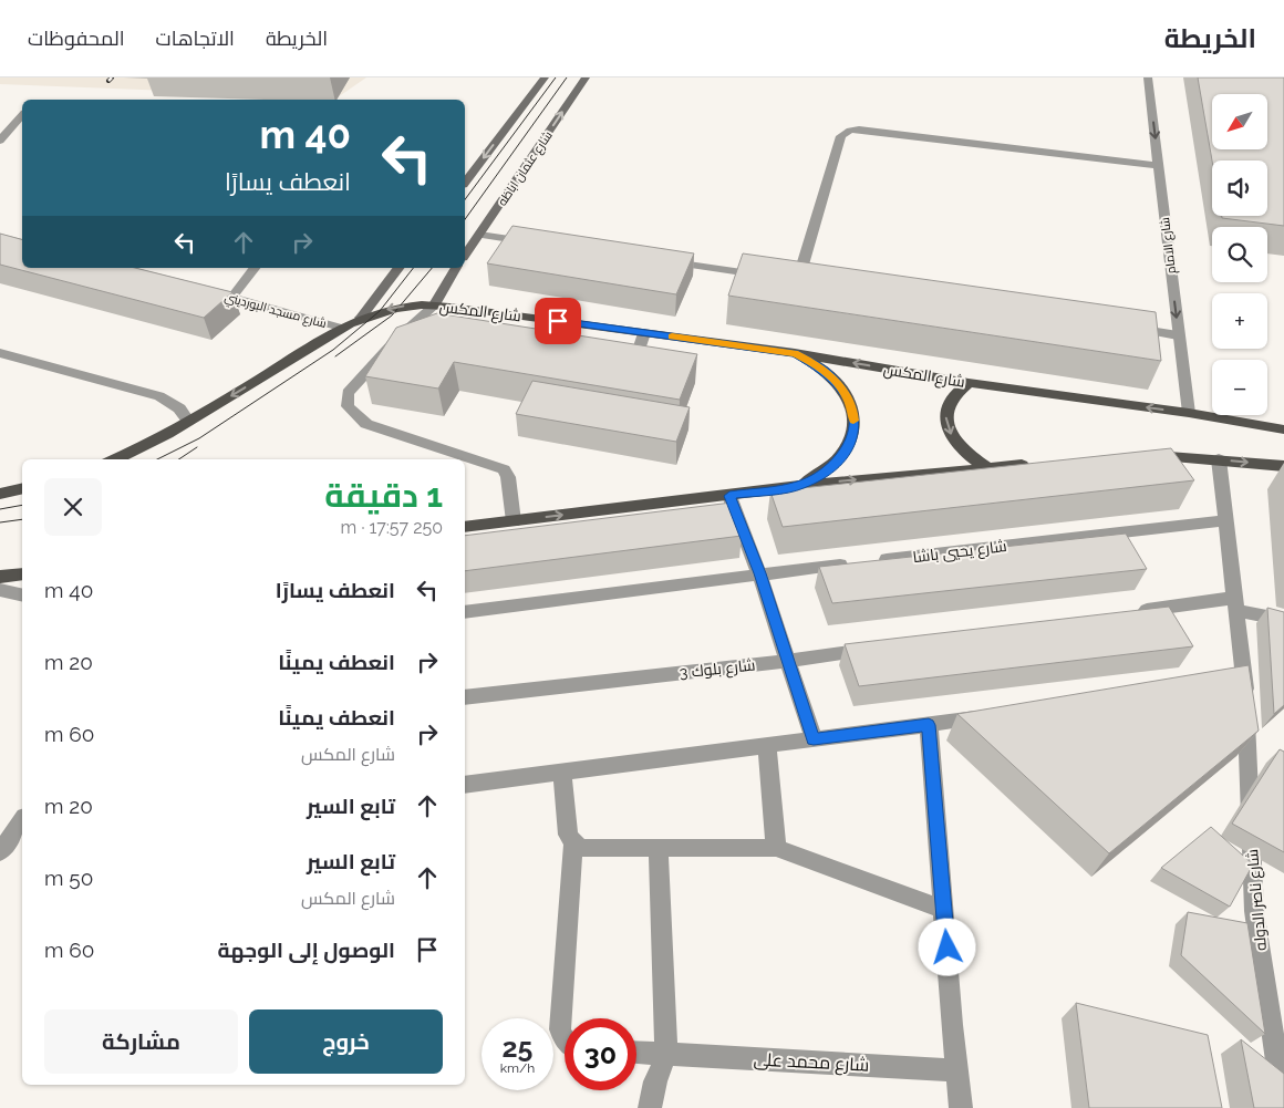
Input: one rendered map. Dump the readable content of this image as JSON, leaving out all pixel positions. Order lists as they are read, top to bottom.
{
  "streets": {
    "main road": ["شارع المكس"],
    "street": [
      "شارع عثمان اباظه",
      "شارع الامام",
      "شارع مسجد البورديني",
      "شارع يحيي باشا",
      "شارع بلوك 3",
      "شارع ناصر الدوله",
      "شارع محمد على"
    ]
  },
  "crossings": [
    ["شارع الامام", "شارع المكس"],
    ["شارع مسجد البورديني", "شارع المكس"],
    ["شارع يحيي باشا", "شارع ناصر الدوله"]
  ],
  "one_way": ["شارع الامام"],
  "north": "bottom left",
  "page": {
    "header": "الخريطة",
    "nav": ["الخريطة", "الاتجاهات", "المحفوظات"],
    "map_buttons": ["+", "−"],
    "turn": ["40 m", "انعطف يسارًا"],
    "heading": ["1 دقيقة", "250 m · 17:57"],
    "list": [
      {
        "name": "انعطف يسارًا",
        "value": "40 m"
      },
      {
        "name": "انعطف يمينًا",
        "value": "20 m"
      },
      {
        "name": "انعطف يمينًا",
        "note": "شارع المكس",
        "value": "60 m"
      },
      {
        "name": "تابع السير",
        "value": "20 m"
      },
      {
        "name": "تابع السير",
        "note": "شارع المكس",
        "value": "50 m"
      },
      {
        "name": "الوصول إلى الوجهة",
        "value": "60 m"
      }
    ],
    "buttons": ["خروج", "مشاركة"],
    "speed": "25 km/h",
    "limit": "30"
  }
}
